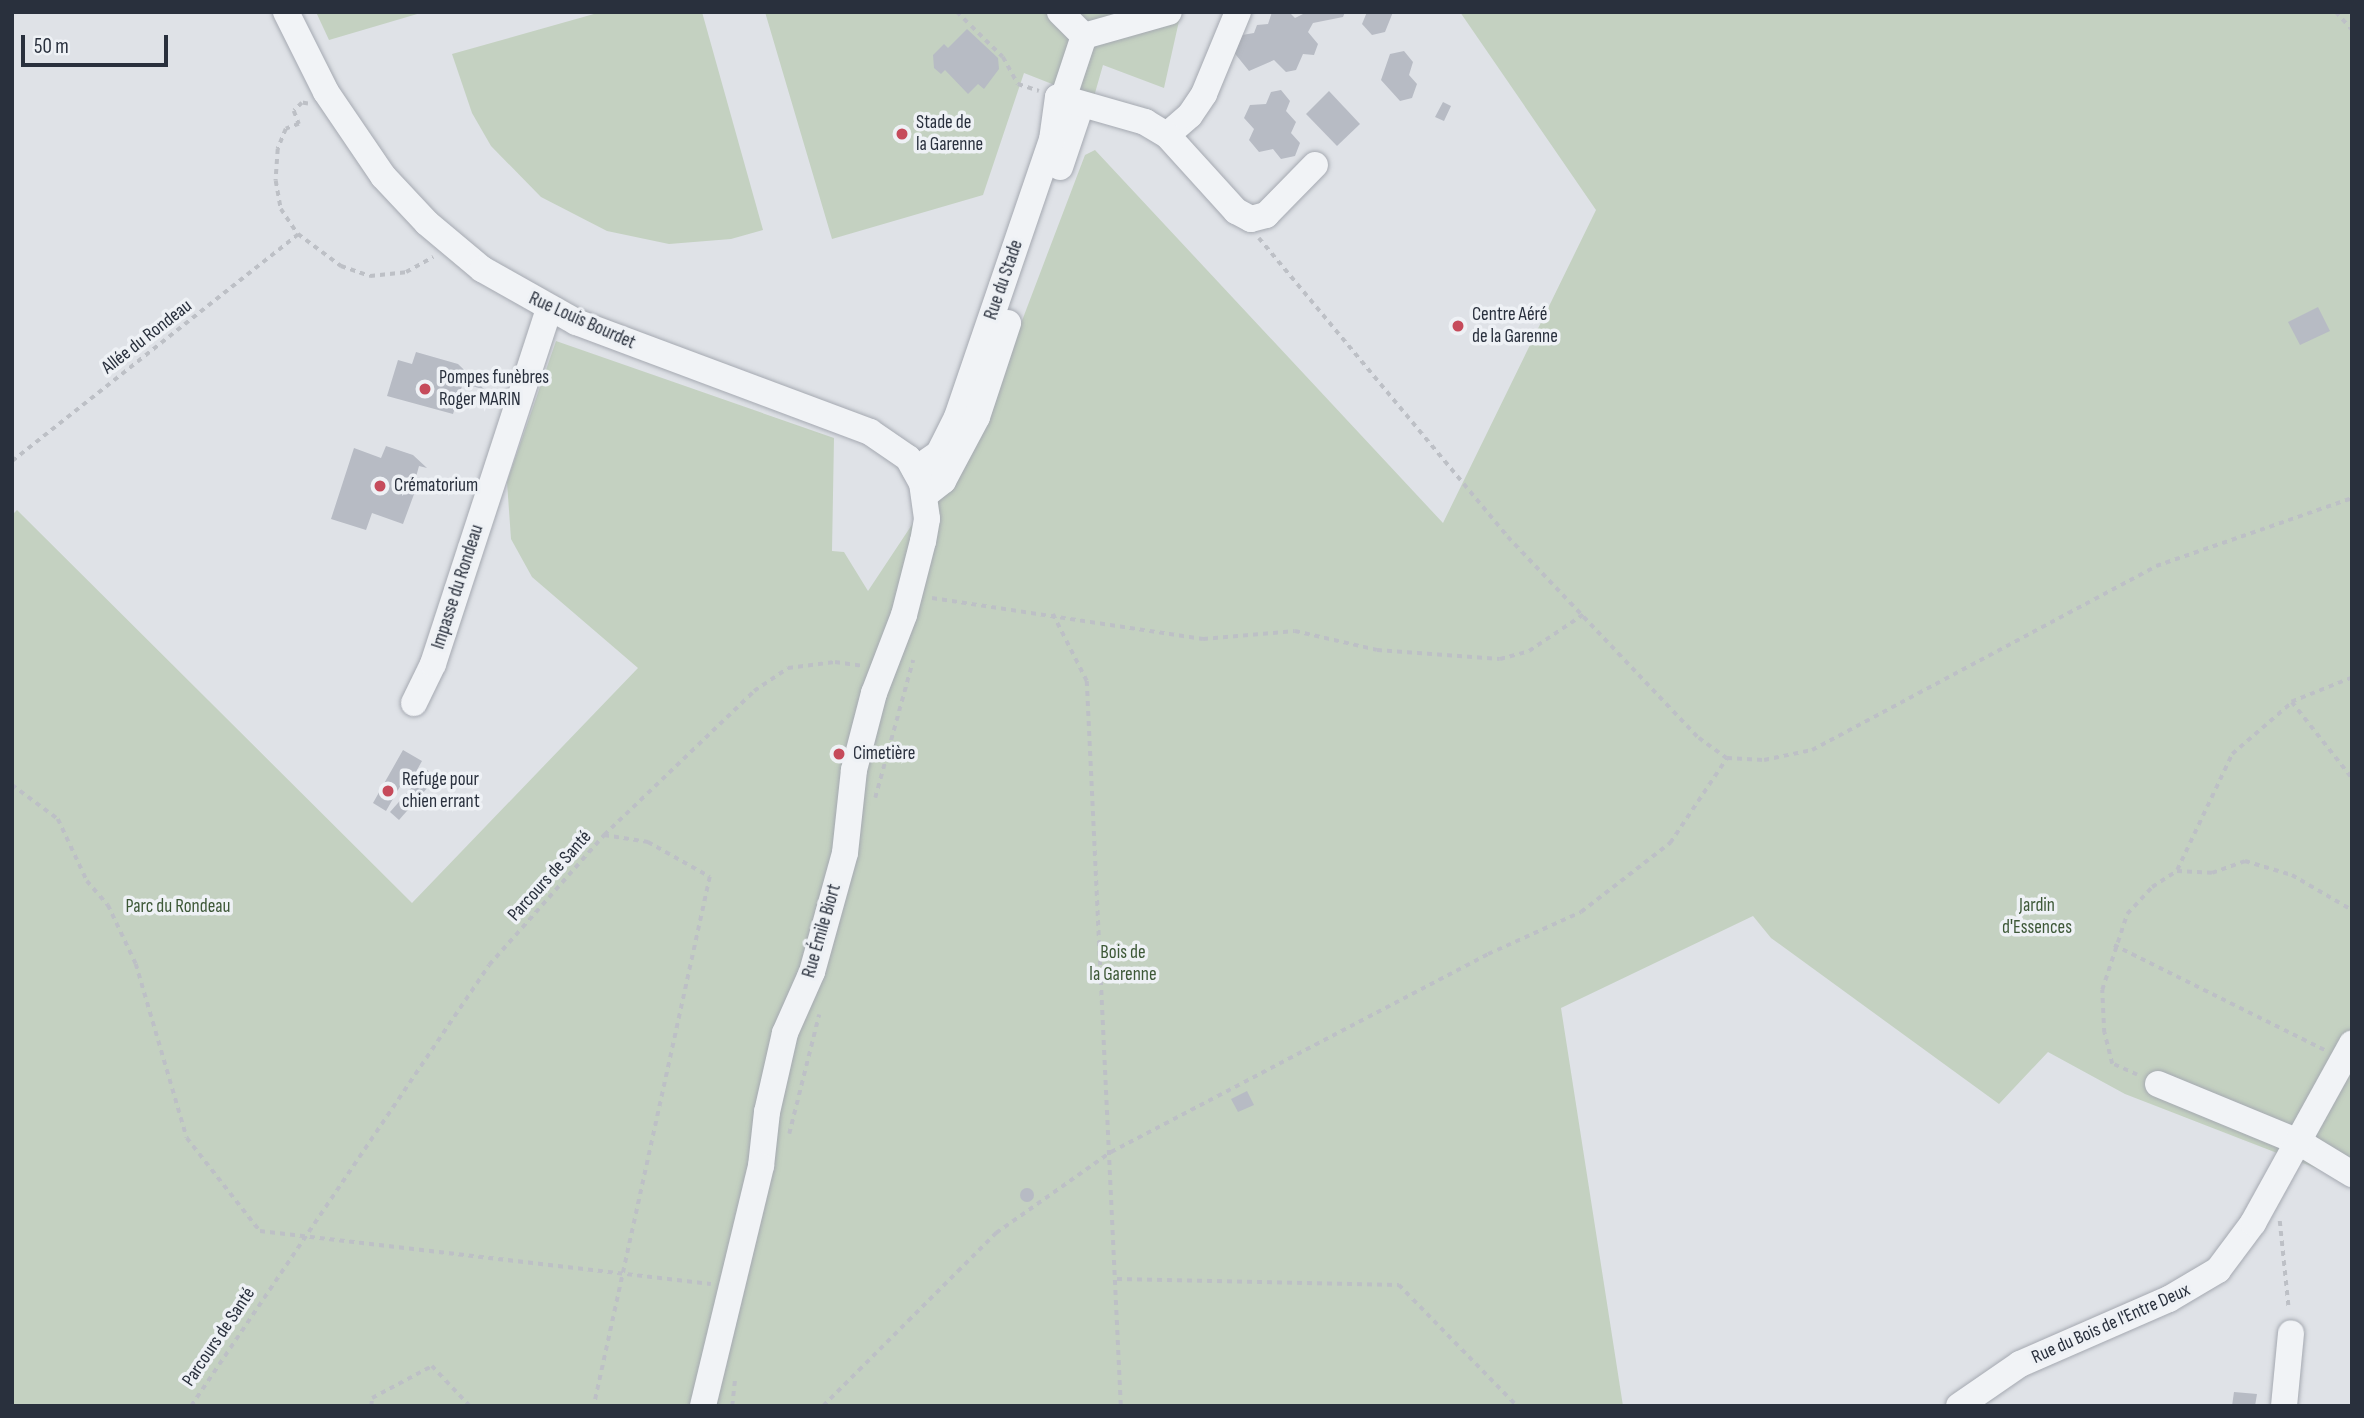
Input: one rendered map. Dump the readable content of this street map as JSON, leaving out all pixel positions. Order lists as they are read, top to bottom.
{
  "streets": {
    "street": [
      "Rue du Stade",
      "Rue Louis Bourdet",
      "Impasse du Rondeau",
      "Rue Émile Biort",
      "Rue du Bois de l'Entre Deux"
    ],
    "path": ["Allée du Rondeau", "Parcours de Santé"]
  },
  "crossings": [
    ["Rue du Stade", "Rue Louis Bourdet"],
    ["Rue du Stade", "Rue Émile Biort"],
    ["Rue Louis Bourdet", "Impasse du Rondeau"],
    ["Rue Louis Bourdet", "Rue Émile Biort"]
  ],
  "parks": ["Jardin d'Essences", "Parc du Rondeau", "Bois de la Garenne"],
  "places": [
    "Stade de la Garenne",
    "Centre Aéré de la Garenne",
    "Pompes funèbres Roger MARIN",
    "Crématorium",
    "Cimetière",
    "Refuge pour chien errant"
  ],
  "scale_bar": "50 m"
}
